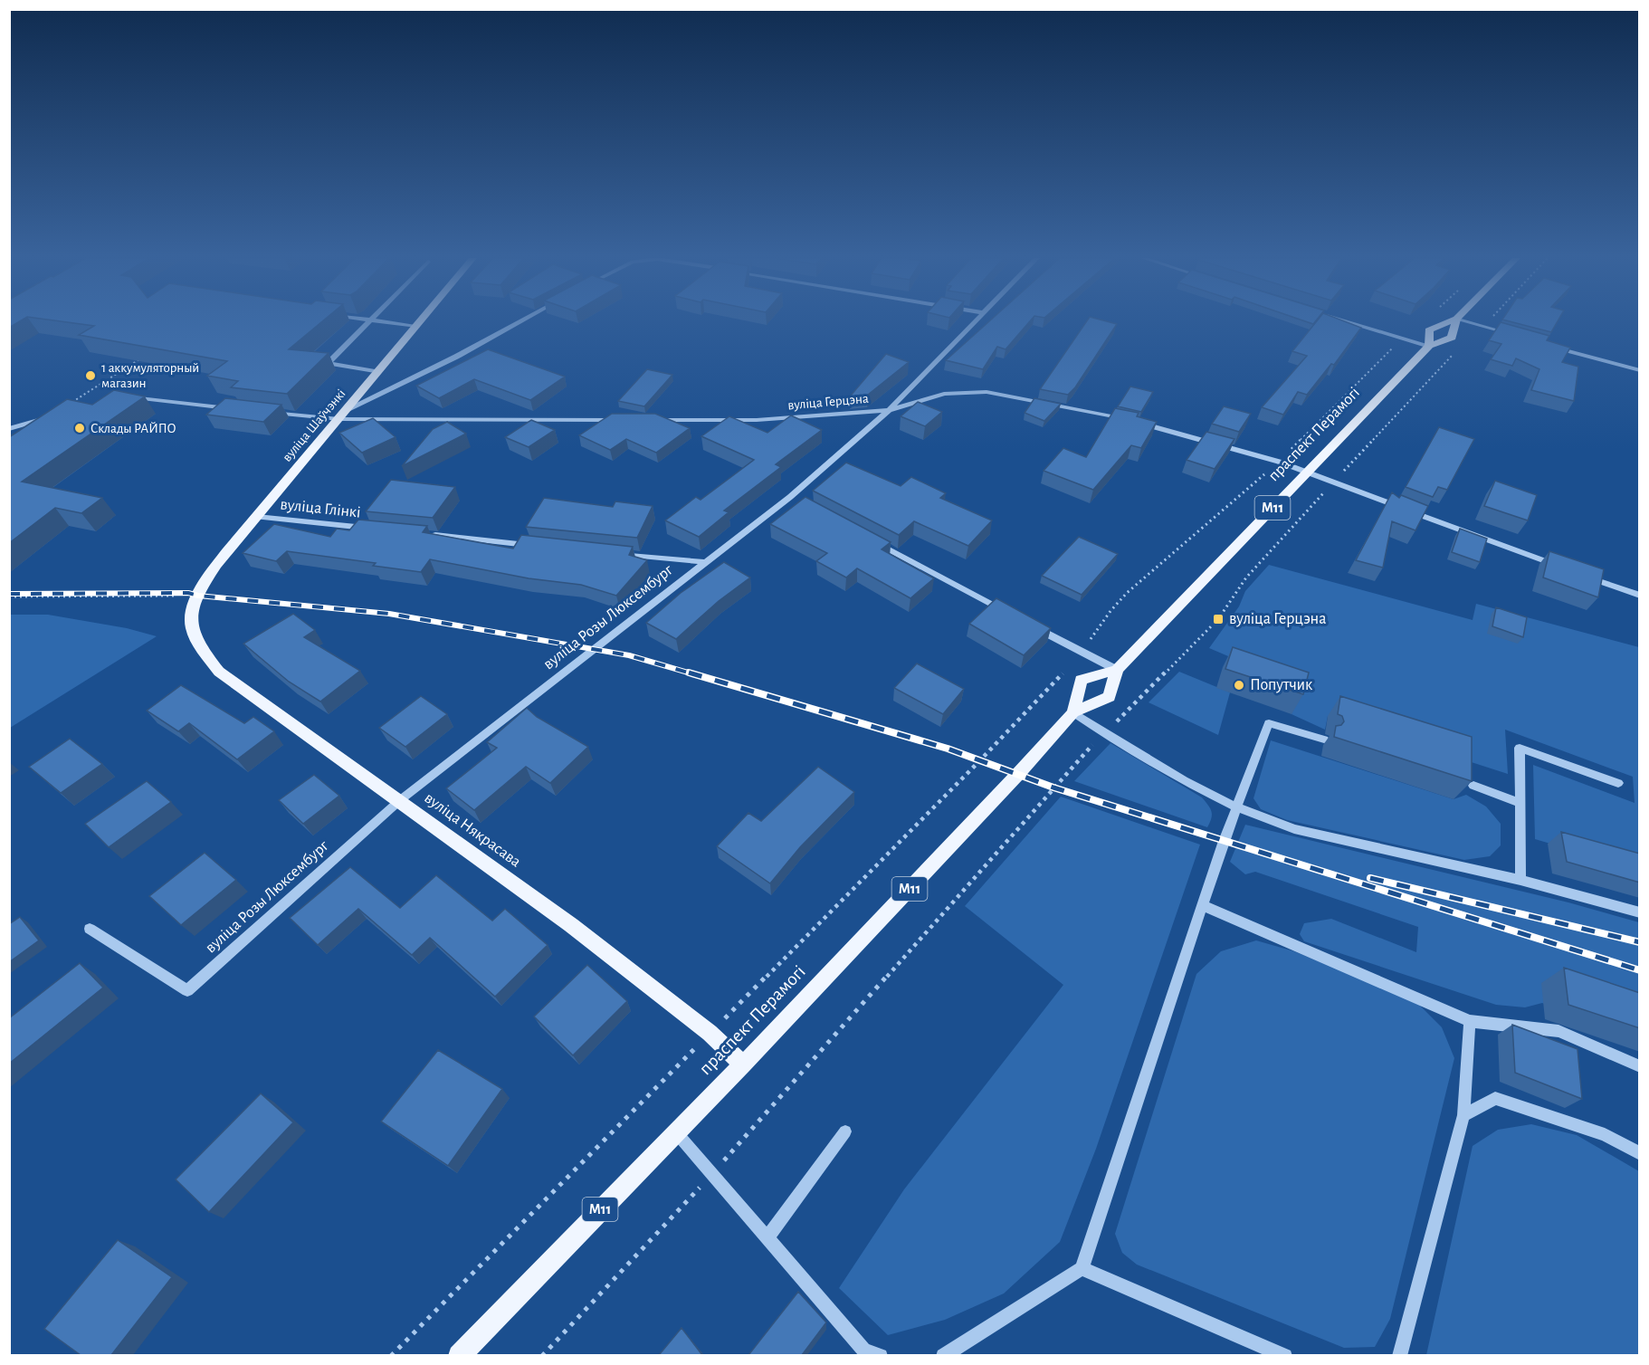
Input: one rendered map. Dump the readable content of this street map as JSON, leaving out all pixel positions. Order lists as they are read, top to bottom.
{
  "streets": {
    "main road": [
      "вуліца Шаўчэнкі",
      "праспект Перамогі",
      "М11",
      "вуліца Някрасава"
    ],
    "street": ["вуліца Герцэна", "вуліца Глінкі", "вуліца Розы Люксембург"]
  },
  "crossings": [
    ["вуліца Герцэна", "вуліца Розы Люксембург"],
    ["вуліца Шаўчэнкі", "вуліца Глінкі"],
    ["вуліца Шаўчэнкі", "вуліца Някрасава"],
    ["праспект Перамогі", "вуліца Някрасава"],
    ["вуліца Розы Люксембург", "вуліца Някрасава"]
  ],
  "places": {
    "other": ["1 аккумуляторный магазин", "Склады РАЙПО", "Попутчик"],
    "transit": ["вуліца Герцэна"]
  }
}
